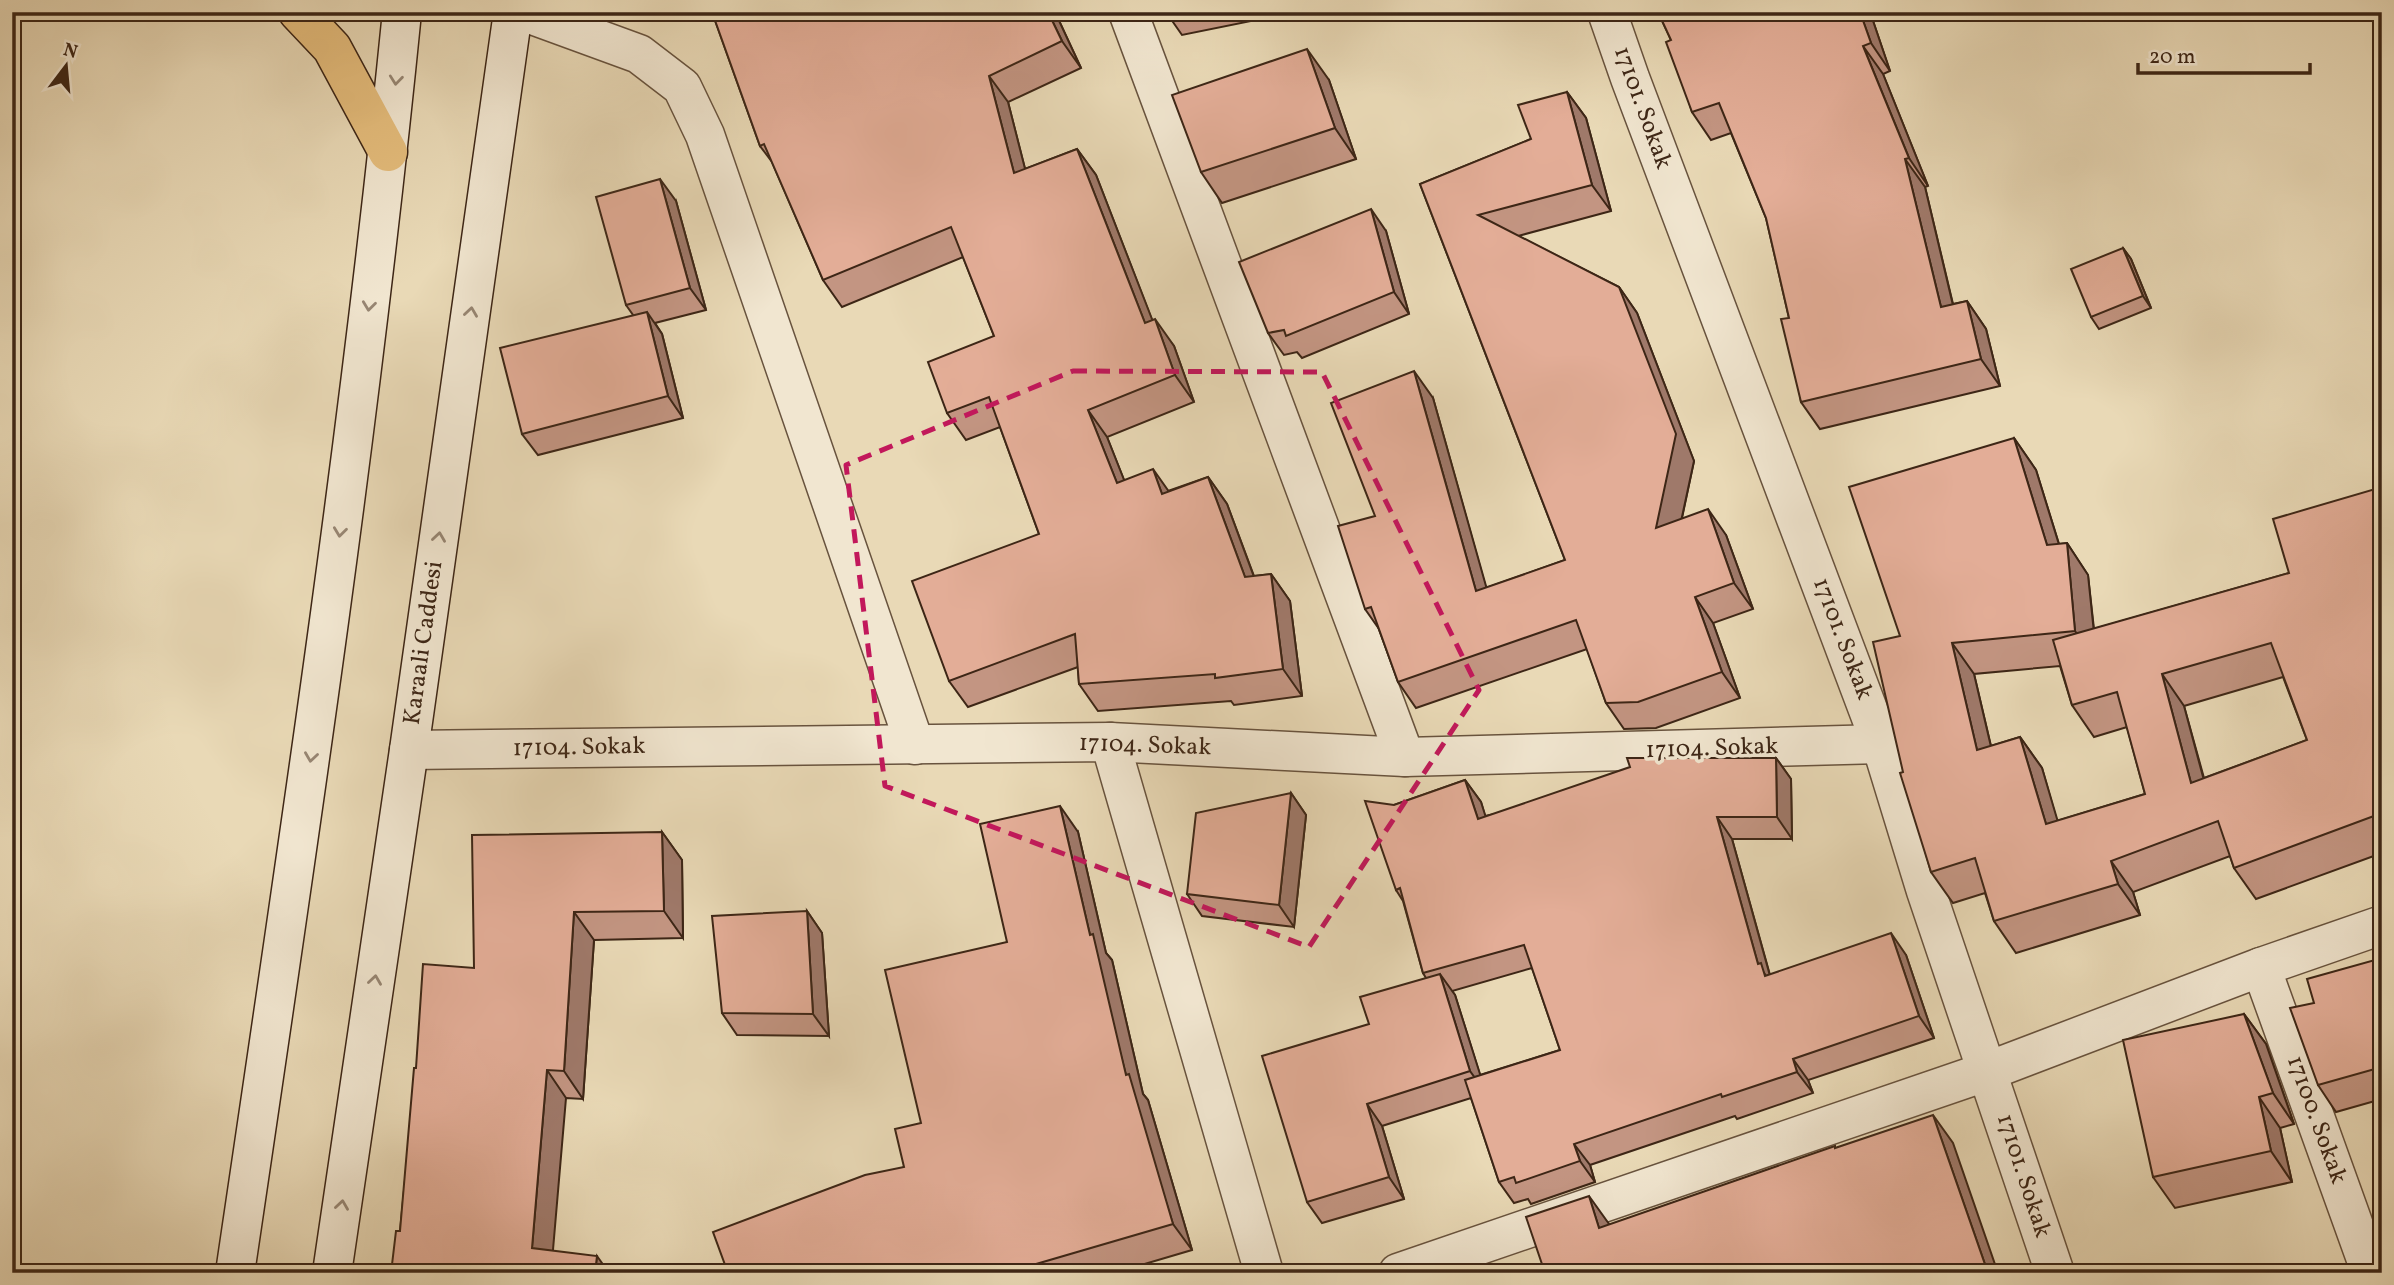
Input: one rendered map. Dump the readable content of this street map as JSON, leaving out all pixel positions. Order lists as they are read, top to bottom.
{
  "streets": {
    "street": [
      "17101. Sokak",
      "Karaali Caddesi",
      "17104. Sokak",
      "17100. Sokak"
    ]
  },
  "crossings": [
    ["17101. Sokak", "17104. Sokak"],
    ["Karaali Caddesi", "17104. Sokak"]
  ],
  "scale_bar": "20 m",
  "north": "top"
}
